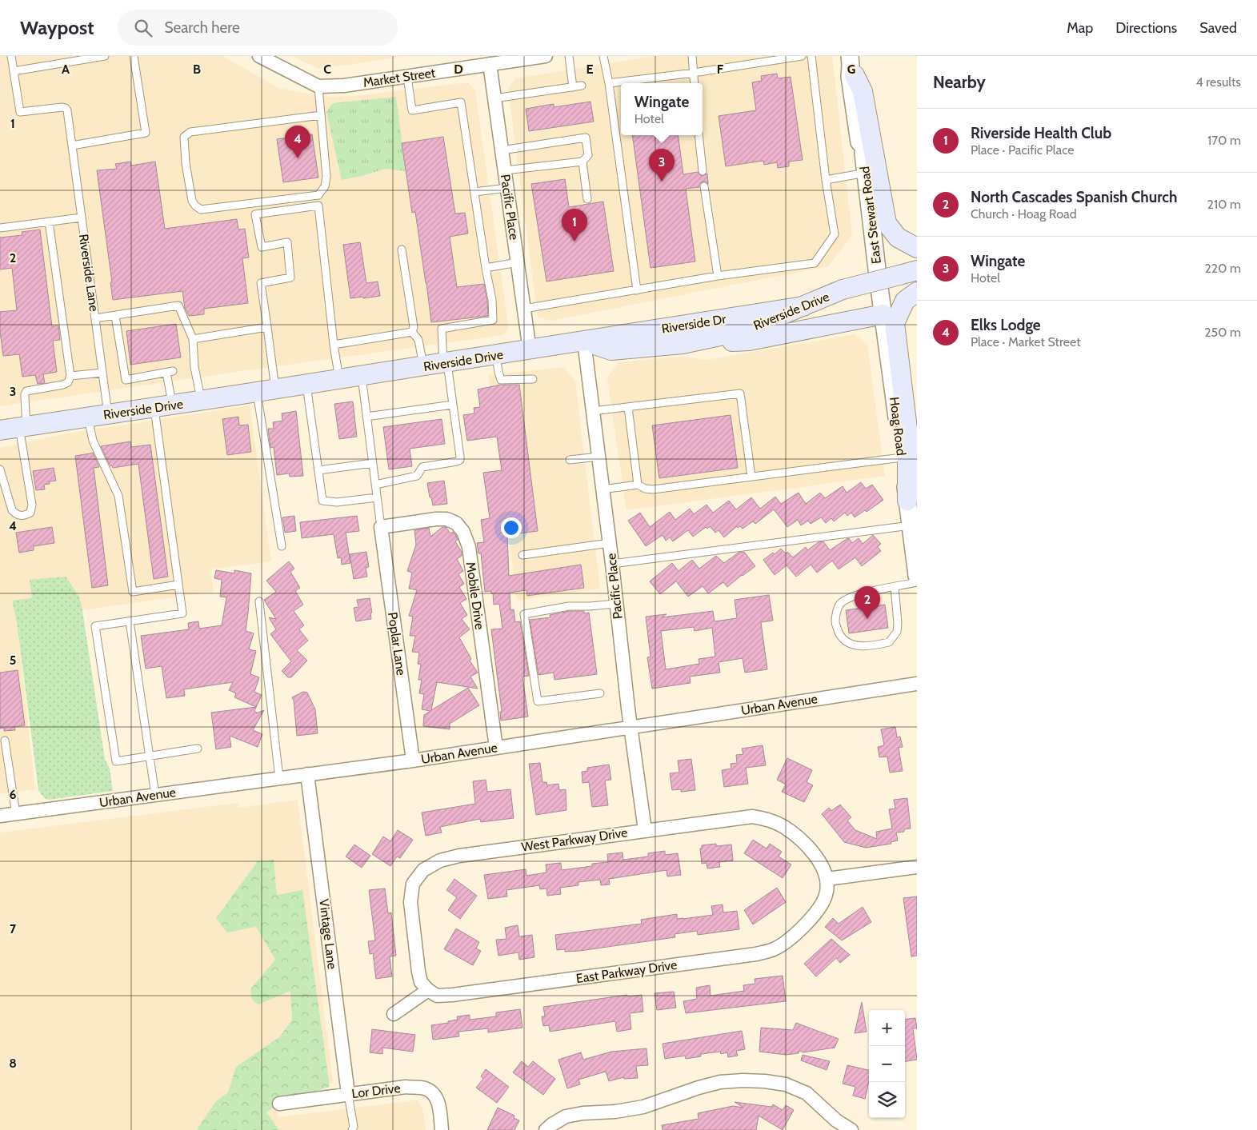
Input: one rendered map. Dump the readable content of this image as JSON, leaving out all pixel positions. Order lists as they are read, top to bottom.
{
  "streets": {
    "main road": ["Riverside Drive", "Riverside Dr"],
    "street": [
      "Market Street",
      "Pacific Place",
      "East Stewart Road",
      "Hoag Road",
      "Mobile Drive",
      "Poplar Lane",
      "Urban Avenue",
      "West Parkway Drive",
      "Vintage Lane",
      "East Parkway Drive",
      "Lor Drive"
    ],
    "lane": ["Riverside Lane"]
  },
  "crossings": [
    ["Market Street", "Pacific Place"],
    ["Pacific Place", "Riverside Drive"],
    ["Pacific Place", "Riverside Dr"],
    ["Pacific Place", "Urban Avenue"],
    ["Pacific Place", "West Parkway Drive"],
    ["East Stewart Road", "Hoag Road"],
    ["Riverside Lane", "Riverside Drive"],
    ["Riverside Drive", "Riverside Dr"],
    ["Mobile Drive", "Poplar Lane"],
    ["Mobile Drive", "Urban Avenue"],
    ["Poplar Lane", "Urban Avenue"],
    ["Urban Avenue", "Vintage Lane"],
    ["West Parkway Drive", "East Parkway Drive"],
    ["Vintage Lane", "Lor Drive"]
  ],
  "page": {
    "header": "Waypost",
    "search": "Search here",
    "nav": ["Map", "Directions", "Saved"],
    "heading": ["Nearby", "4 results"],
    "popup": ["Wingate", "Hotel"],
    "list": [
      {
        "mark": "1",
        "name": "Riverside Health Club",
        "note": "Place · Pacific Place",
        "value": "170 m"
      },
      {
        "mark": "2",
        "name": "North Cascades Spanish Church",
        "note": "Church · Hoag Road",
        "value": "210 m"
      },
      {
        "mark": "3",
        "name": "Wingate",
        "note": "Hotel",
        "value": "220 m"
      },
      {
        "mark": "4",
        "name": "Elks Lodge",
        "note": "Place · Market Street",
        "value": "250 m"
      }
    ],
    "pins": [
      "4",
      "3",
      "1",
      "2"
    ],
    "map_buttons": ["+", "−"]
  },
  "grid": {
    "columns": [
      "A",
      "B",
      "C",
      "D",
      "E",
      "F",
      "G"
    ],
    "rows": [
      "1",
      "2",
      "3",
      "4",
      "5",
      "6",
      "7",
      "8"
    ]
  }
}
